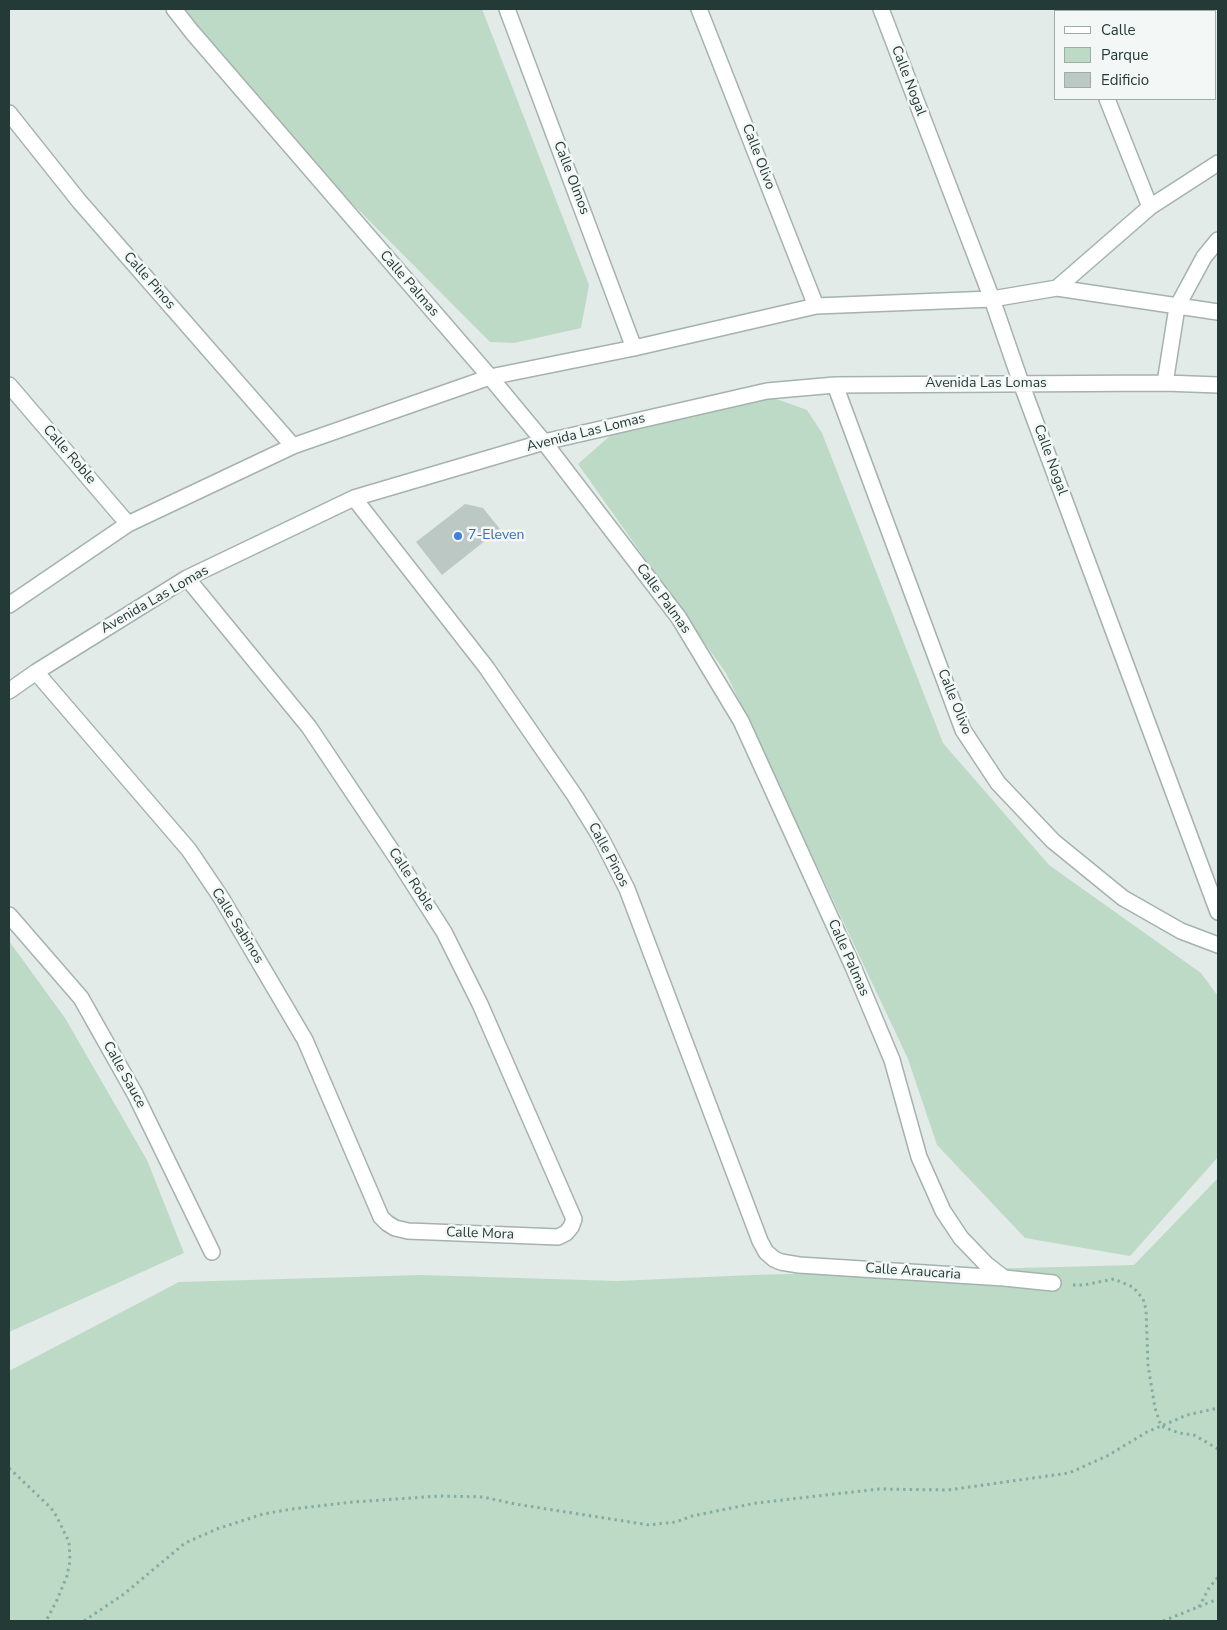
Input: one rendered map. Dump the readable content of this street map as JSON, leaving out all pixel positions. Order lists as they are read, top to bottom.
{
  "streets": {
    "street": [
      "Calle Nogal",
      "Calle Olivo",
      "Calle Olmos",
      "Calle Pinos",
      "Calle Palmas",
      "Avenida Las Lomas",
      "Calle Roble",
      "Calle Sabinos",
      "Calle Sauce",
      "Calle Mora",
      "Calle Araucaria"
    ]
  },
  "crossings": [
    ["Calle Nogal", "Avenida Las Lomas"],
    ["Calle Olivo", "Avenida Las Lomas"],
    ["Calle Pinos", "Avenida Las Lomas"],
    ["Calle Pinos", "Calle Araucaria"],
    ["Calle Palmas", "Avenida Las Lomas"],
    ["Calle Palmas", "Calle Araucaria"],
    ["Avenida Las Lomas", "Calle Roble"],
    ["Avenida Las Lomas", "Calle Sabinos"],
    ["Calle Roble", "Calle Mora"],
    ["Calle Sabinos", "Calle Mora"]
  ],
  "places": ["7-Eleven"],
  "legend": ["Calle", "Parque", "Edificio"]
}
